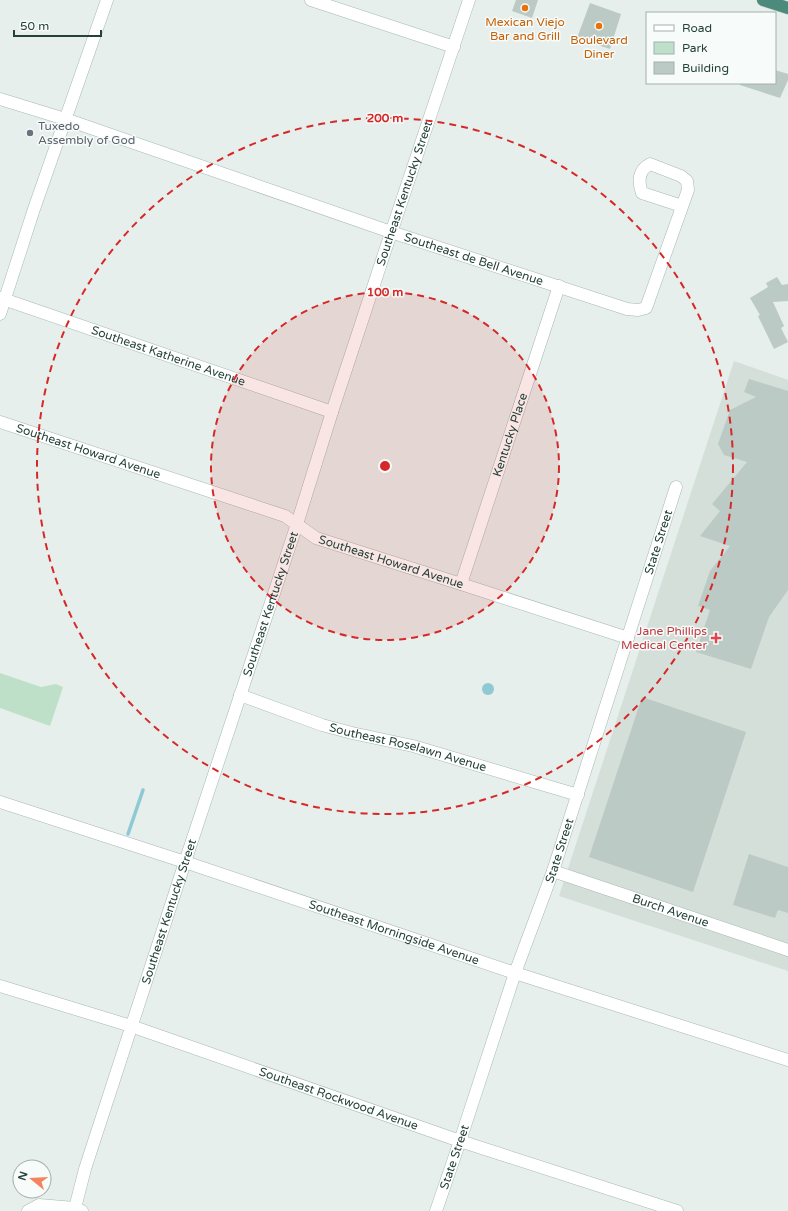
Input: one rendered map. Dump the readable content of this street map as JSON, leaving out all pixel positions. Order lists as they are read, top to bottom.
{
  "streets": {
    "street": [
      "Southeast Kentucky Street",
      "Southeast de Bell Avenue",
      "Southeast Katherine Avenue",
      "Kentucky Place",
      "Southeast Howard Avenue",
      "State Street",
      "Southeast Roselawn Avenue",
      "Burch Avenue",
      "Southeast Morningside Avenue",
      "Southeast Rockwood Avenue"
    ]
  },
  "crossings": [
    ["Southeast Kentucky Street", "Southeast de Bell Avenue"],
    ["Southeast Kentucky Street", "Southeast Katherine Avenue"],
    ["Southeast Kentucky Street", "Southeast Howard Avenue"],
    ["Southeast Kentucky Street", "Southeast Roselawn Avenue"],
    ["Southeast Kentucky Street", "Southeast Morningside Avenue"],
    ["Southeast Kentucky Street", "Southeast Rockwood Avenue"],
    ["Southeast de Bell Avenue", "Kentucky Place"],
    ["Kentucky Place", "Southeast Howard Avenue"],
    ["Southeast Howard Avenue", "State Street"],
    ["State Street", "Southeast Roselawn Avenue"],
    ["State Street", "Burch Avenue"],
    ["State Street", "Southeast Morningside Avenue"],
    ["State Street", "Southeast Rockwood Avenue"]
  ],
  "places": {
    "other": ["Mexican Viejo Bar and Grill", "Boulevard Diner", "Tuxedo Assembly of God"],
    "health": ["Jane Phillips Medical Center"]
  },
  "legend": ["Road", "Park", "Building"],
  "scale_bar": "50 m",
  "north": "left",
  "rings": ["200 m", "100 m"]
}
